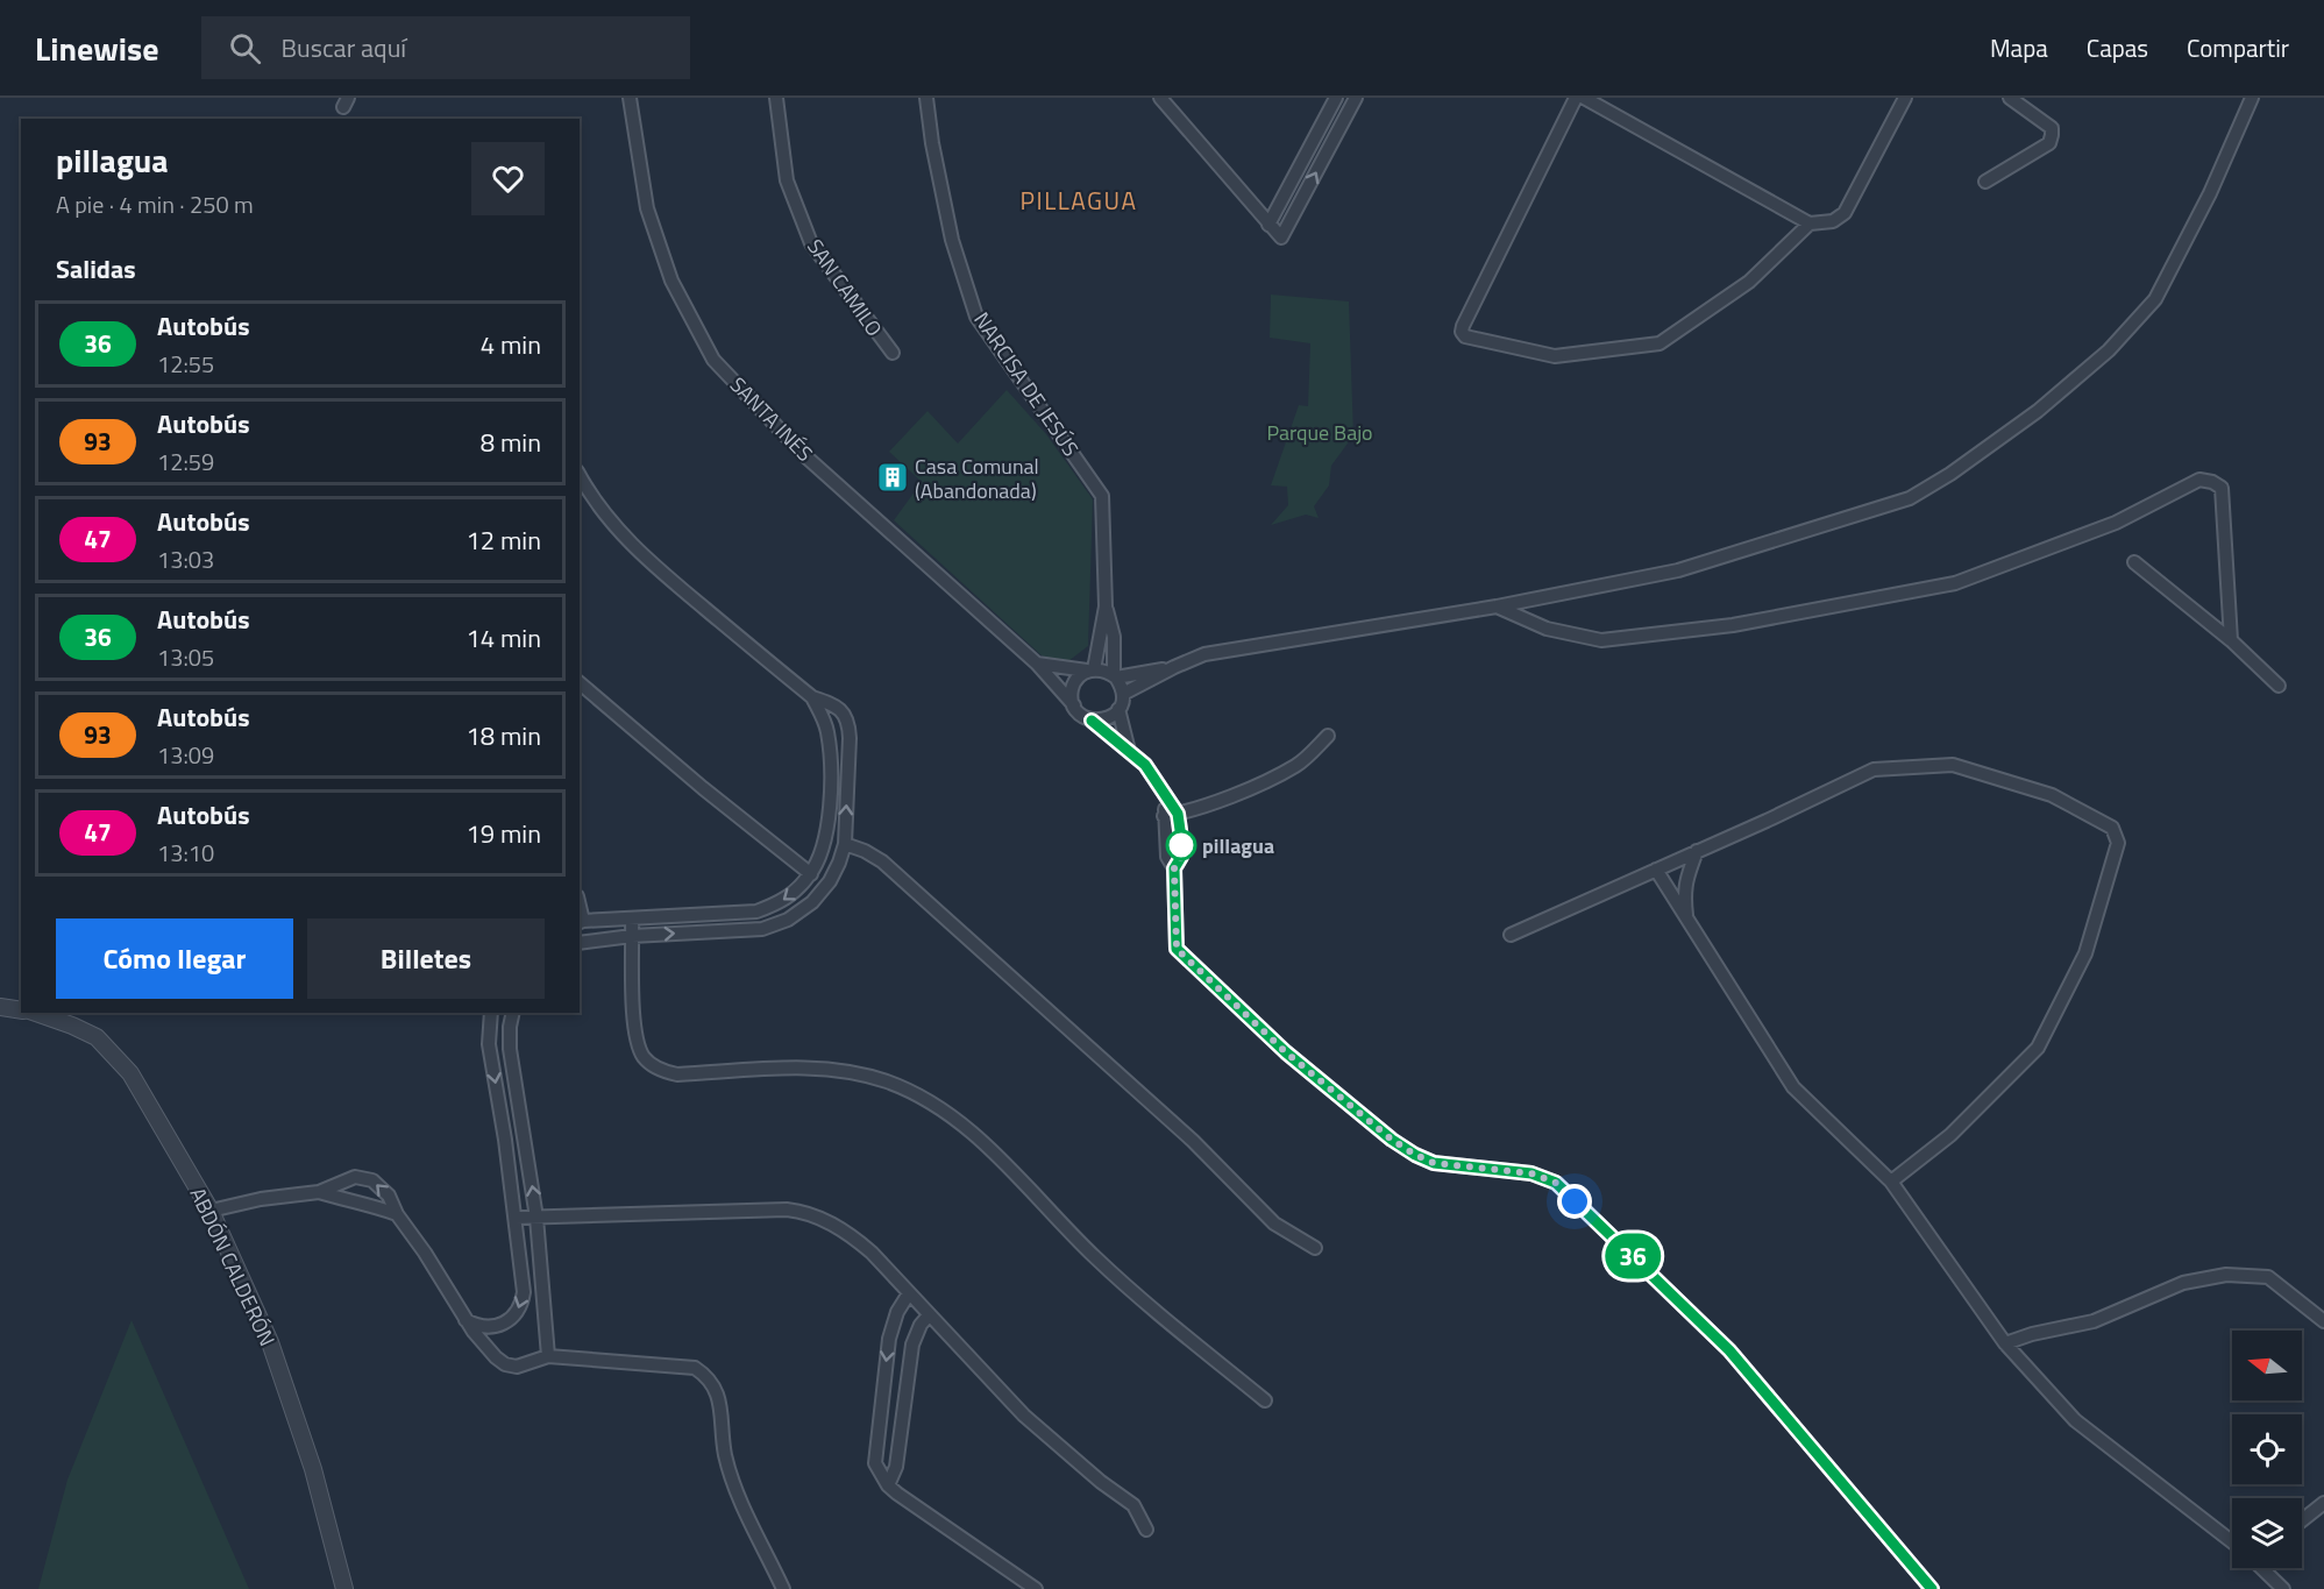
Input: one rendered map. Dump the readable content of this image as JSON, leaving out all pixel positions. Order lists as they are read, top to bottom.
{
  "streets": {
    "street": [
      "SAN CAMILO",
      "NARCISA DE JESÚS",
      "SANTA INÉS",
      "ABDÓN CALDERÓN"
    ]
  },
  "crossings": [
    ["NARCISA DE JESÚS", "SANTA INÉS"]
  ],
  "districts": ["PILLAGUA"],
  "parks": ["Parque Bajo"],
  "places": {
    "building": ["Casa Comunal (Abandonada)"],
    "other": ["pillagua"]
  },
  "lines": ["bus line 36"],
  "north": "left",
  "page": {
    "header": "Linewise",
    "search": "Buscar aquí",
    "nav": ["Mapa", "Capas", "Compartir"],
    "on_map": "36",
    "heading": [
      ["pillagua", "A pie · 4 min · 250 m"],
      "Salidas"
    ],
    "list": [
      {
        "mark": "36",
        "name": "Autobús",
        "note": "12:55",
        "value": "4 min"
      },
      {
        "mark": "93",
        "name": "Autobús",
        "note": "12:59",
        "value": "8 min"
      },
      {
        "mark": "47",
        "name": "Autobús",
        "note": "13:03",
        "value": "12 min"
      },
      {
        "mark": "36",
        "name": "Autobús",
        "note": "13:05",
        "value": "14 min"
      },
      {
        "mark": "93",
        "name": "Autobús",
        "note": "13:09",
        "value": "18 min"
      },
      {
        "mark": "47",
        "name": "Autobús",
        "note": "13:10",
        "value": "19 min"
      }
    ],
    "buttons": ["Cómo llegar", "Billetes"]
  }
}
